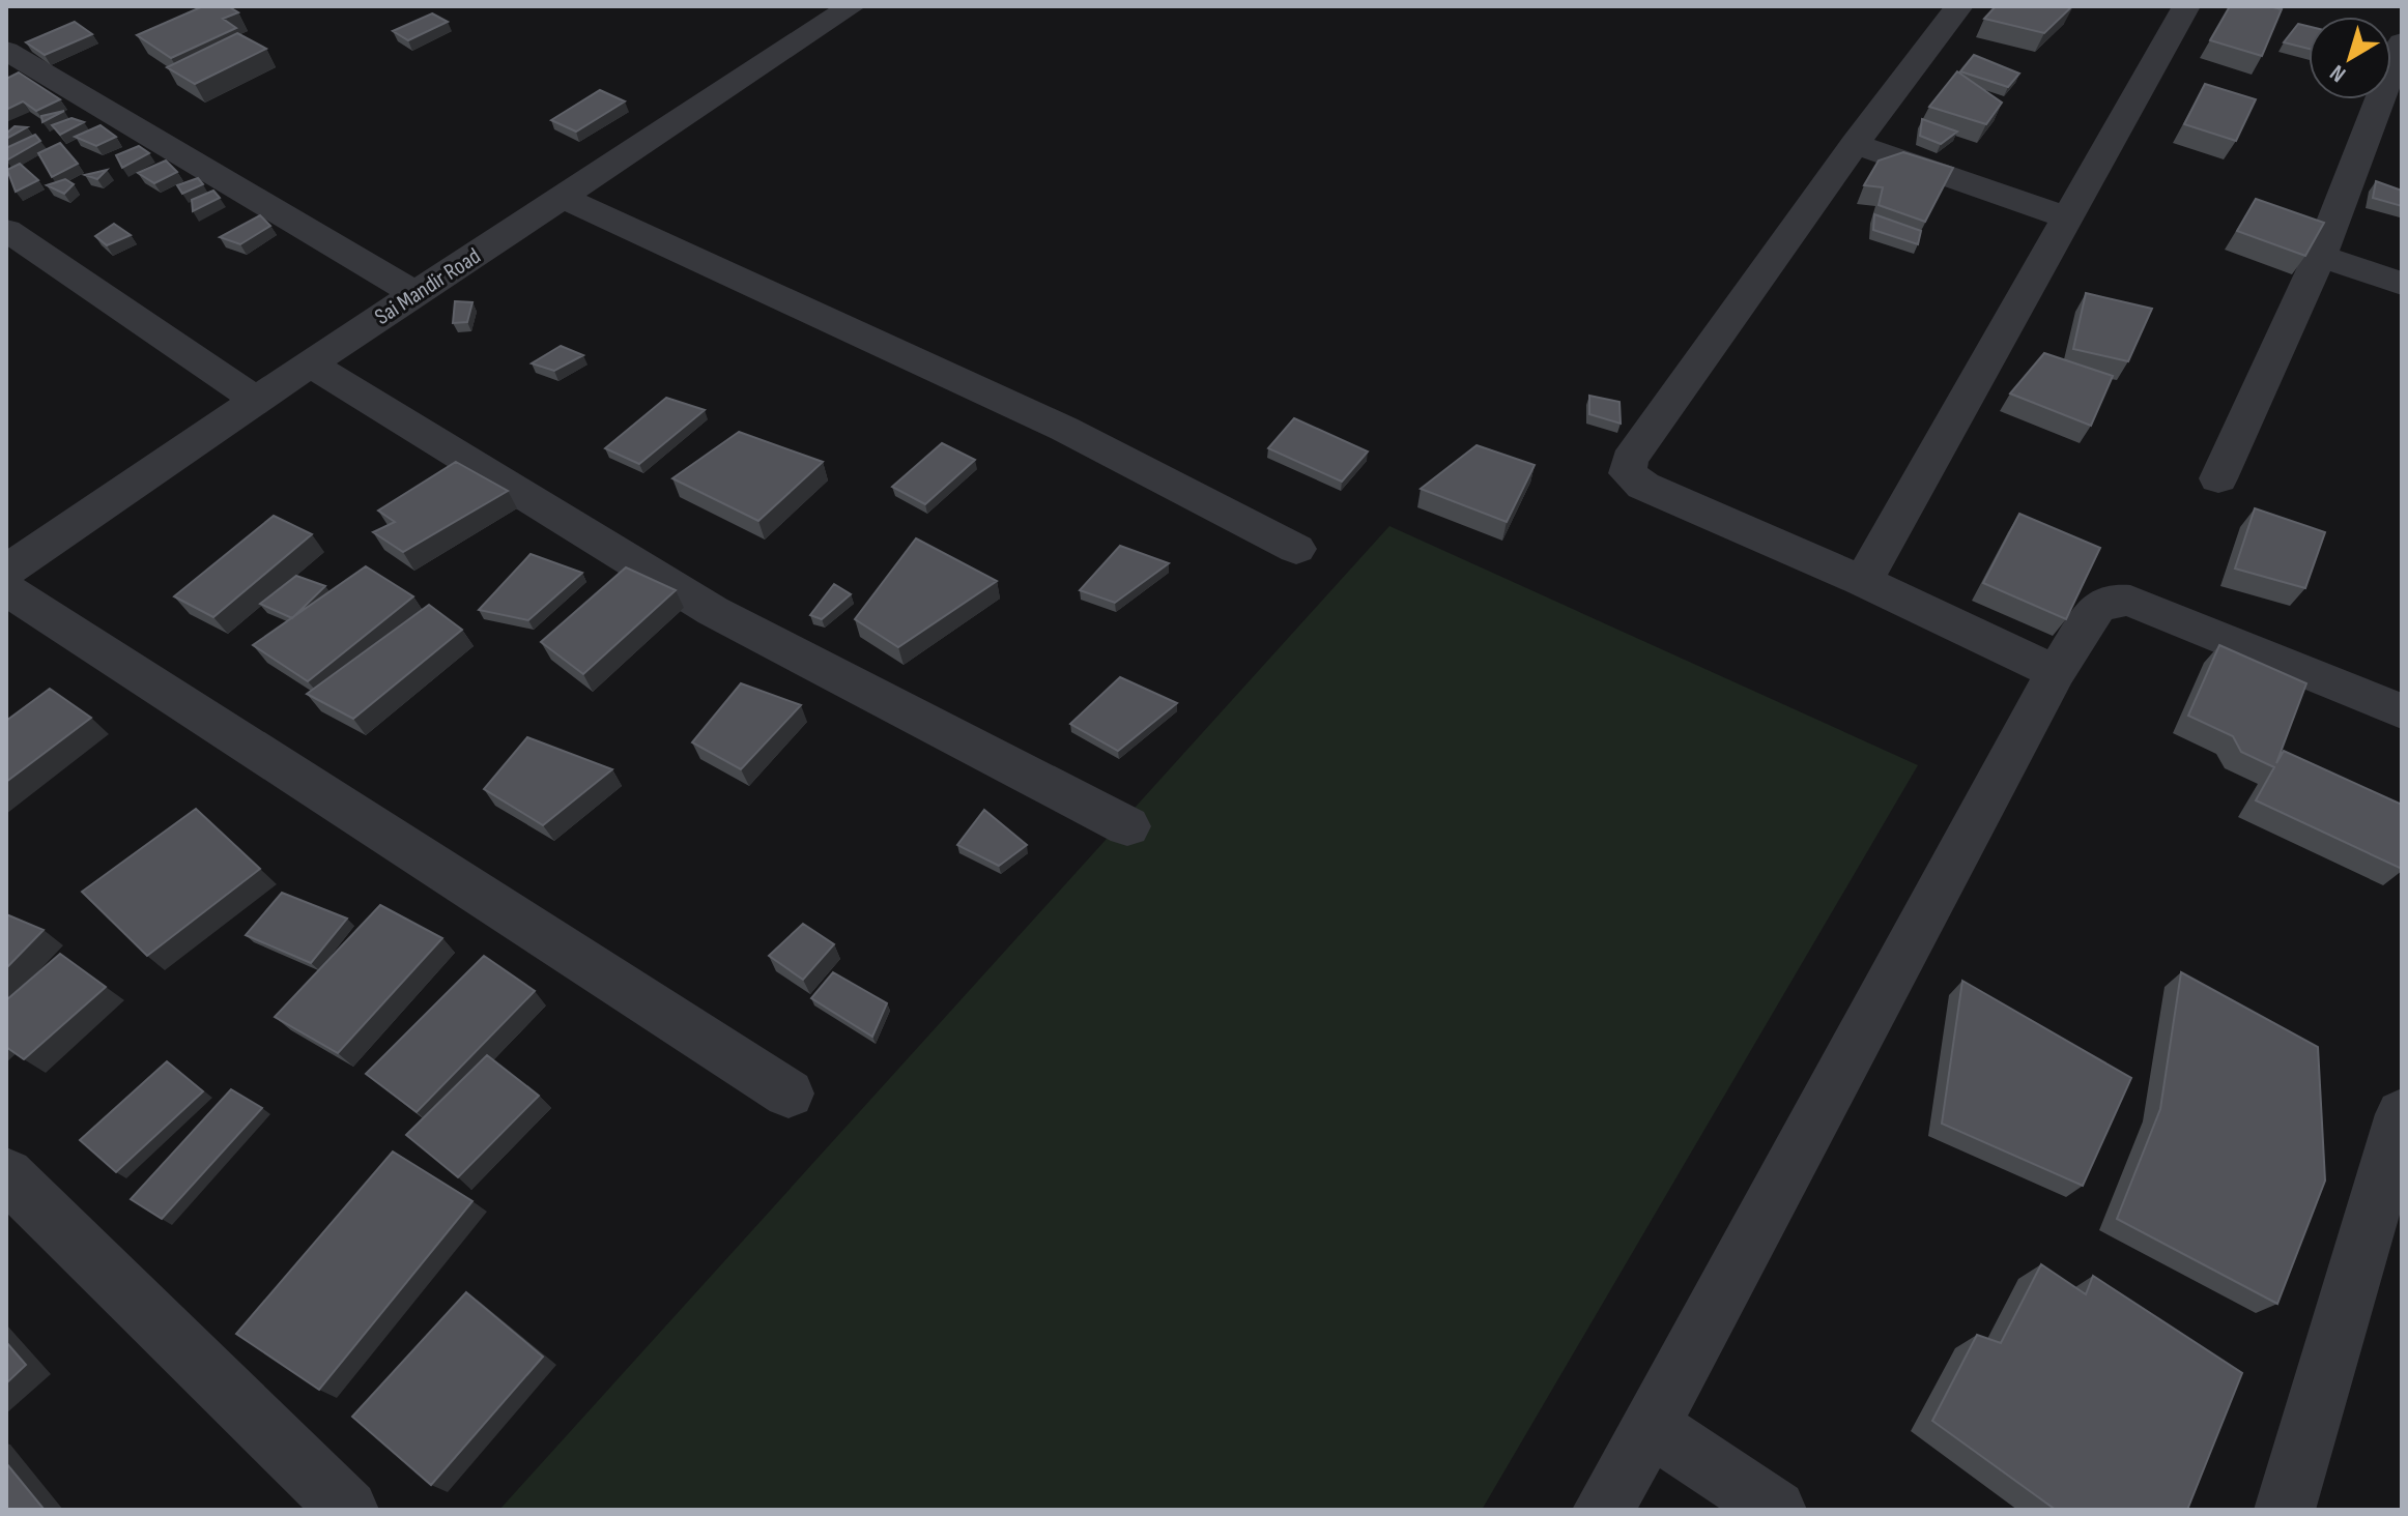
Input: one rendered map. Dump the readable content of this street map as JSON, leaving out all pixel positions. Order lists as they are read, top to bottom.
{
  "streets": {
    "street": ["Sai Mandir Road"]
  },
  "north": "bottom left"
}
